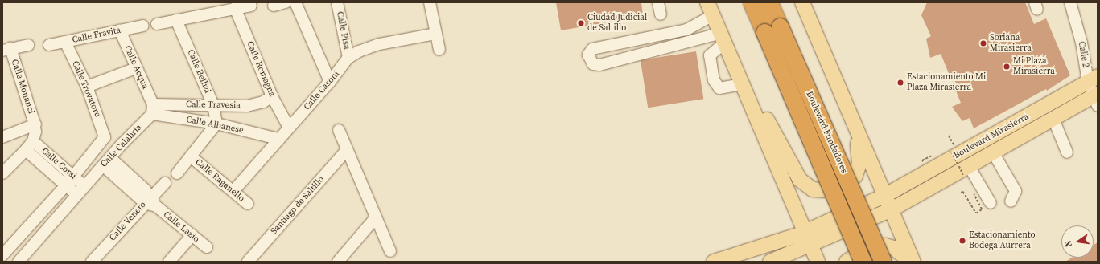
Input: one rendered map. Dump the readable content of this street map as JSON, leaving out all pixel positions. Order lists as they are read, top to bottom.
{
  "streets": {
    "highway": ["Boulevard Fundadores"],
    "main road": ["Boulevard Mirasierra"],
    "street": [
      "Calle Pisa",
      "Calle Fravita",
      "Calle 2",
      "Calle Acqua",
      "Calle Romagna",
      "Calle Bellizi",
      "Calle Monanci",
      "Calle Trovatore",
      "Calle Casoni",
      "Calle Travesia",
      "Calle Albanese",
      "Calle Calabria",
      "Calle Corsi",
      "Calle Raganello",
      "Santiago de Saltillo",
      "Calle Veneto",
      "Calle Lazio"
    ]
  },
  "crossings": [
    ["Calle Pisa", "Calle Casoni"],
    ["Calle Fravita", "Calle Acqua"],
    ["Calle Fravita", "Calle Trovatore"],
    ["Calle 2", "Boulevard Mirasierra"],
    ["Calle Acqua", "Calle Travesia"],
    ["Calle Acqua", "Calle Albanese"],
    ["Calle Acqua", "Calle Calabria"],
    ["Calle Romagna", "Calle Casoni"],
    ["Calle Romagna", "Calle Travesia"],
    ["Calle Bellizi", "Calle Travesia"],
    ["Calle Bellizi", "Calle Albanese"],
    ["Calle Trovatore", "Calle Calabria"],
    ["Calle Casoni", "Calle Albanese"],
    ["Calle Casoni", "Calle Raganello"],
    ["Calle Travesia", "Calle Albanese"],
    ["Calle Travesia", "Calle Calabria"],
    ["Calle Albanese", "Calle Calabria"],
    ["Calle Calabria", "Calle Corsi"],
    ["Calle Calabria", "Calle Lazio"],
    ["Calle Veneto", "Calle Lazio"]
  ],
  "places": [
    "Ciudad Judicial de Saltillo",
    "Soriana Mirasierra",
    "Mi Plaza Mirasierra",
    "Estacionamiento Mi Plaza Mirasierra",
    "Estacionamiento Bodega Aurrera"
  ],
  "north": "left"
}
